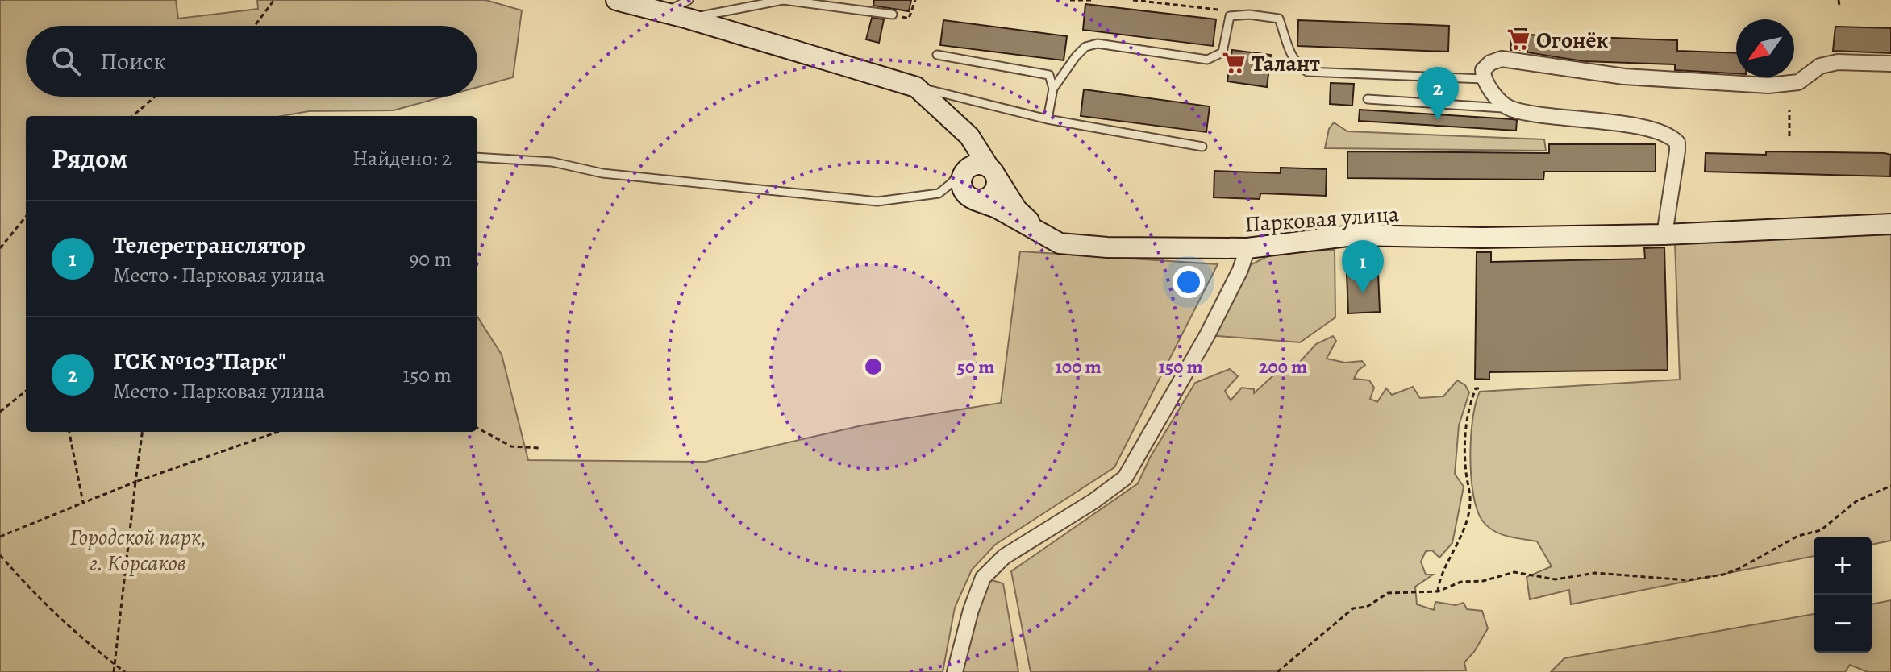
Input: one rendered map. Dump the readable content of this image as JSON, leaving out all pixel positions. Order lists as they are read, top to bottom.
{
  "streets": {
    "street": ["Парковая улица"]
  },
  "parks": ["Городской парк, г. Корсаков"],
  "places": {
    "supermarket": ["Огонёк", "Талант"]
  },
  "north": "bottom left",
  "page": {
    "search": "Поиск",
    "pins": ["2", "1"],
    "heading": ["Рядом", "Найдено: 2"],
    "list": [
      {
        "mark": "1",
        "name": "Телеретранслятор",
        "note": "Место · Парковая улица",
        "value": "90 m"
      },
      {
        "mark": "2",
        "name": "ГСК №103\"Парк\"",
        "note": "Место · Парковая улица",
        "value": "150 m"
      }
    ],
    "map_buttons": ["+", "−"]
  },
  "rings": [
    "50 m",
    "100 m",
    "150 m",
    "200 m"
  ]
}
